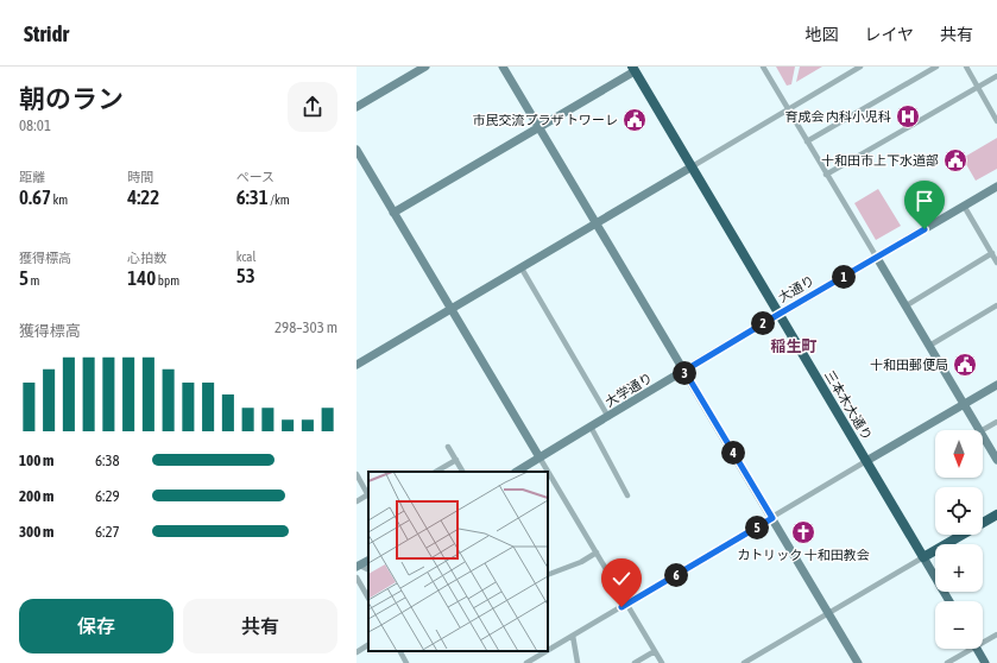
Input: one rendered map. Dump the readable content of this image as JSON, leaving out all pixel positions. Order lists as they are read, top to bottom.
{
  "streets": {
    "highway": ["三本木大通り"],
    "street": ["大通り", "大学通り"]
  },
  "crossings": [
    ["大通り", "大学通り"],
    ["大通り", "三本木大通り"],
    ["大学通り", "三本木大通り"]
  ],
  "districts": ["稲生町"],
  "places": {
    "hospital": ["育成会 内科小児科"],
    "public building": ["市民交流プラザ トワーレ", "十和田市上下水道部", "十和田郵便局"],
    "church": ["カトリック 十和田教会"]
  },
  "north": "bottom",
  "page": {
    "header": "Stridr",
    "nav": ["地図", "レイヤ", "共有"],
    "heading": ["朝のラン", "08:01"],
    "stats": [
      ["距離", "0.67 km"],
      ["時間", "4:22"],
      ["ペース", "6:31 /km"],
      ["獲得標高", "5 m"],
      ["心拍数", "140 bpm"],
      ["kcal", "53"]
    ],
    "pins": [
      "1",
      "2",
      "3",
      "4",
      "5",
      "6"
    ],
    "chart": ["獲得標高", "298–303 m"],
    "map_buttons": ["+", "−"],
    "list": [
      {
        "name": "100 m",
        "note": "6:38"
      },
      {
        "name": "200 m",
        "note": "6:29"
      },
      {
        "name": "300 m",
        "note": "6:27"
      }
    ],
    "buttons": ["保存", "共有"]
  }
}
